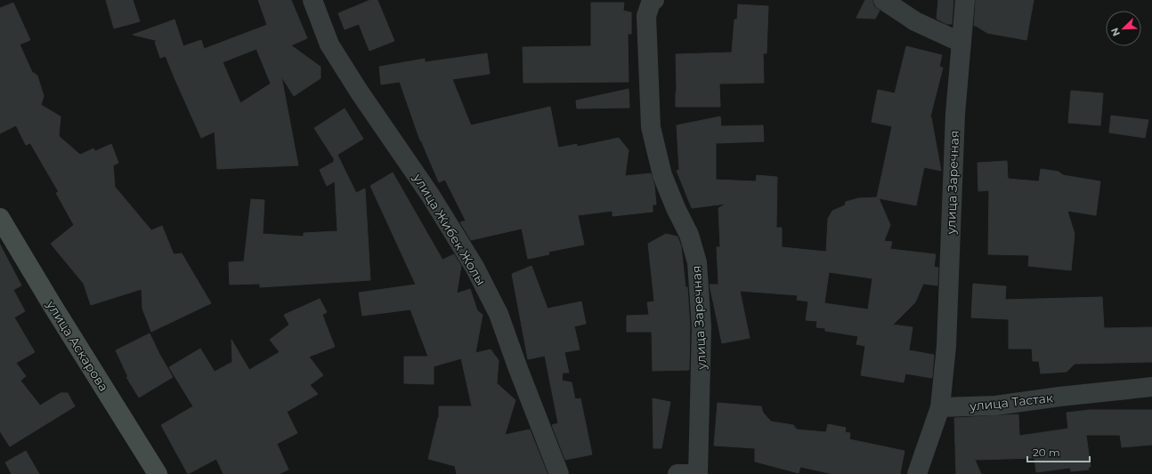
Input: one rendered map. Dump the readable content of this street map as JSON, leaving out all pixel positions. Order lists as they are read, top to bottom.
{
  "streets": {
    "street": [
      "улица Заречная",
      "улица Жибек Жолы",
      "улица Аскарова",
      "улица Тастак"
    ]
  },
  "crossings": [
    ["улица Заречная", "улица Тастак"]
  ],
  "scale_bar": "20 m",
  "north": "bottom left"
}
